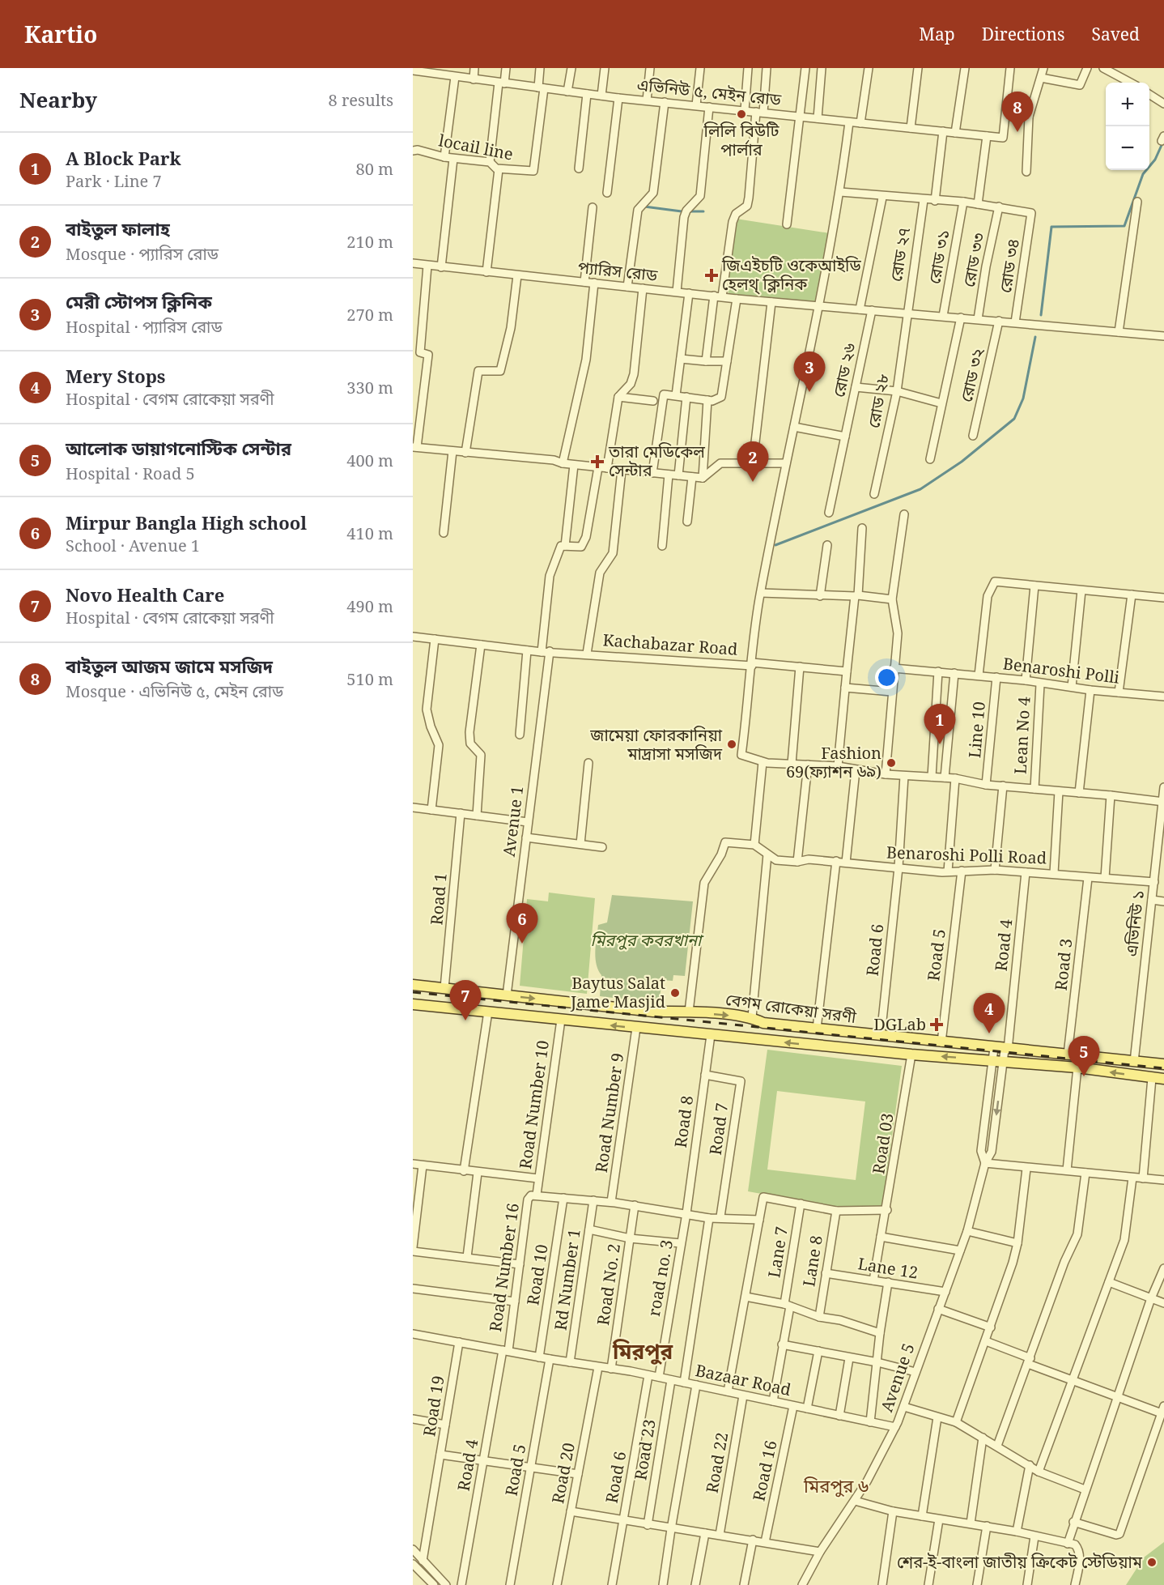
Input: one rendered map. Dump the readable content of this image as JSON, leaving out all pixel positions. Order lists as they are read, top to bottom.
{
  "streets": {
    "main road": ["বেগম রোকেয়া সরণী"],
    "street": [
      "এভিনিউ ৫, মেইন রোড",
      "locail line",
      "রোড ২৭",
      "রোড ৩১",
      "রোড ৩৩",
      "রোড ৩৪",
      "প্যারিস রোড",
      "রোড ২৬",
      "রোড ৩২",
      "রোড ২৮",
      "Kachabazar Road",
      "Benaroshi Polli",
      "Line 10",
      "Lean No 4",
      "Avenue 1",
      "Benaroshi Polli Road",
      "Road 1",
      "এভিনিউ ১",
      "Road 4",
      "Road 6",
      "Road 5",
      "Road 3",
      "Road Number 10",
      "Road Number 9",
      "Road 8",
      "Road 7",
      "Road 03",
      "Lane 7",
      "Lane 8",
      "Road Number 16",
      "Lane 12",
      "Road 10",
      "road no. 3",
      "Rd Number 1",
      "Road No. 2",
      "Avenue 5",
      "Bazaar Road",
      "Road 19",
      "Road 23",
      "Road 22",
      "Road 16",
      "Road 20"
    ]
  },
  "crossings": [
    ["এভিনিউ ৫, মেইন রোড", "locail line"],
    ["রোড ২৭", "প্যারিস রোড"],
    ["রোড ২৭", "রোড ২৮"],
    ["রোড ৩১", "প্যারিস রোড"],
    ["রোড ৩৩", "রোড ৩৪"],
    ["রোড ৩৩", "প্যারিস রোড"],
    ["রোড ৩৪", "প্যারিস রোড"],
    ["প্যারিস রোড", "রোড ২৬"],
    ["প্যারিস রোড", "রোড ৩২"],
    ["প্যারিস রোড", "রোড ২৮"],
    ["Kachabazar Road", "Avenue 1"],
    ["Benaroshi Polli", "Line 10"],
    ["Benaroshi Polli", "Lean No 4"],
    ["Avenue 1", "বেগম রোকেয়া সরণী"],
    ["Benaroshi Polli Road", "এভিনিউ ১"],
    ["Benaroshi Polli Road", "Road 4"],
    ["Benaroshi Polli Road", "Road 6"],
    ["Benaroshi Polli Road", "Road 5"],
    ["Benaroshi Polli Road", "Road 3"],
    ["Road 1", "বেগম রোকেয়া সরণী"],
    ["এভিনিউ ১", "বেগম রোকেয়া সরণী"],
    ["Road 4", "বেগম রোকেয়া সরণী"],
    ["Road 4", "Road Number 16"],
    ["Road 4", "Avenue 5"],
    ["Road 4", "Bazaar Road"],
    ["Road 6", "বেগম রোকেয়া সরণী"],
    ["Road 6", "Bazaar Road"],
    ["Road 5", "বেগম রোকেয়া সরণী"],
    ["Road 5", "Bazaar Road"],
    ["Road 3", "বেগম রোকেয়া সরণী"],
    ["বেগম রোকেয়া সরণী", "Road Number 10"],
    ["বেগম রোকেয়া সরণী", "Road Number 9"],
    ["বেগম রোকেয়া সরণী", "Road 8"],
    ["বেগম রোকেয়া সরণী", "Road 03"],
    ["বেগম রোকেয়া সরণী", "Avenue 5"],
    ["Road Number 10", "Road Number 16"],
    ["Road 8", "Road 7"],
    ["Road 8", "road no. 3"],
    ["Road 03", "Lane 12"],
    ["Lane 8", "Lane 12"],
    ["Road Number 16", "Bazaar Road"],
    ["Lane 12", "Avenue 5"],
    ["Road 10", "Bazaar Road"],
    ["road no. 3", "Bazaar Road"],
    ["Rd Number 1", "Bazaar Road"],
    ["Road No. 2", "Bazaar Road"],
    ["Avenue 5", "Bazaar Road"],
    ["Bazaar Road", "Road 19"],
    ["Bazaar Road", "Road 23"],
    ["Bazaar Road", "Road 22"],
    ["Bazaar Road", "Road 16"],
    ["Bazaar Road", "Road 20"]
  ],
  "districts": ["মিরপুর", "মিরপুর ৬"],
  "parks": ["মিরপুর কবরখানা"],
  "places": {
    "other": [
      "লিলি বিউটি পার্লার",
      "জামেয়া ফোরকানিয়া মাদ্রাসা মসজিদ",
      "Fashion 69(ফ্যাশন ৬৯)",
      "Baytus Salat Jame Masjid",
      "শের-ই-বাংলা জাতীয় ক্রিকেট স্টেডিয়াম"
    ],
    "health": ["জিএইচটি ওকেআইডি হেলথ্ ক্লিনিক", "তারা মেডিকেল সেন্টার", "DGLab"]
  },
  "page": {
    "header": "Kartio",
    "nav": ["Map", "Directions", "Saved"],
    "heading": ["Nearby", "8 results"],
    "map_buttons": ["+", "−"],
    "pins": [
      "8",
      "3",
      "2",
      "1",
      "6",
      "7",
      "4",
      "5"
    ],
    "list": [
      {
        "mark": "1",
        "name": "A Block Park",
        "note": "Park · Line 7",
        "value": "80 m"
      },
      {
        "mark": "2",
        "name": "বাইতুল ফালাহ",
        "note": "Mosque · প্যারিস রোড",
        "value": "210 m"
      },
      {
        "mark": "3",
        "name": "মেরী স্টোপস ক্লিনিক",
        "note": "Hospital · প্যারিস রোড",
        "value": "270 m"
      },
      {
        "mark": "4",
        "name": "Mery Stops",
        "note": "Hospital · বেগম রোকেয়া সরণী",
        "value": "330 m"
      },
      {
        "mark": "5",
        "name": "আলোক ডায়াগনোস্টিক সেন্টার",
        "note": "Hospital · Road 5",
        "value": "400 m"
      },
      {
        "mark": "6",
        "name": "Mirpur Bangla High school",
        "note": "School · Avenue 1",
        "value": "410 m"
      },
      {
        "mark": "7",
        "name": "Novo Health Care",
        "note": "Hospital · বেগম রোকেয়া সরণী",
        "value": "490 m"
      },
      {
        "mark": "8",
        "name": "বাইতুল আজম জামে মসজিদ",
        "note": "Mosque · এভিনিউ ৫, মেইন রোড",
        "value": "510 m"
      }
    ]
  }
}
